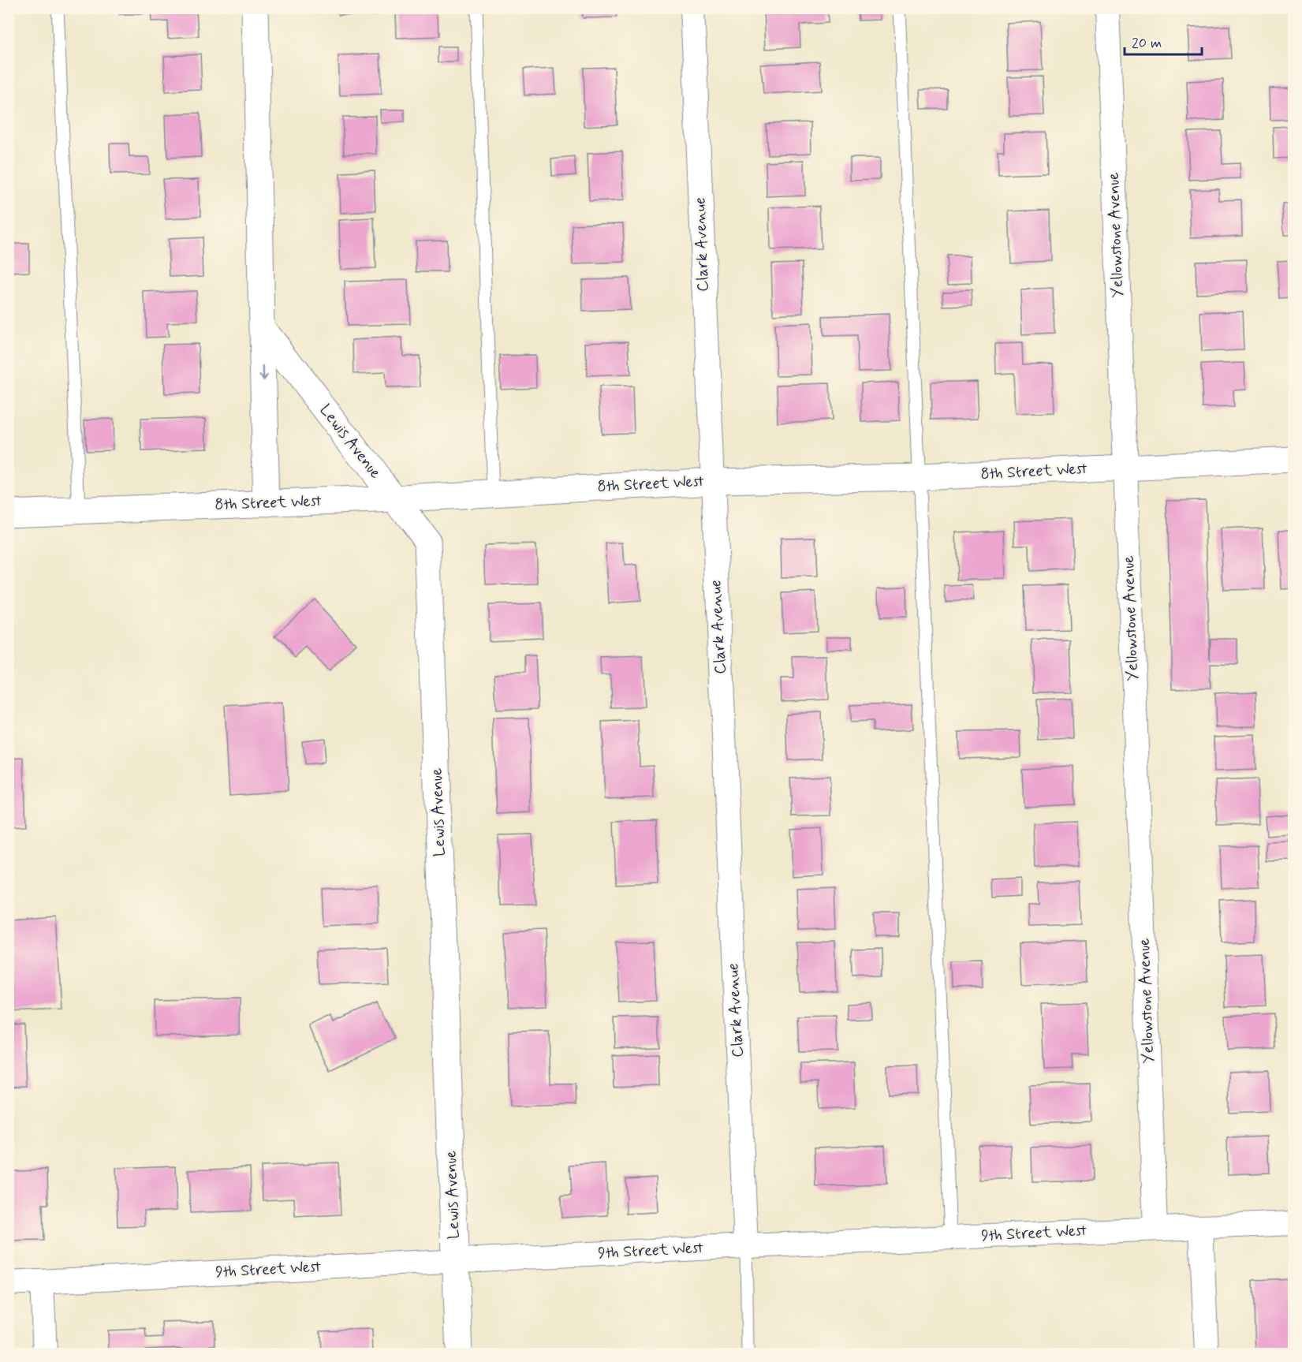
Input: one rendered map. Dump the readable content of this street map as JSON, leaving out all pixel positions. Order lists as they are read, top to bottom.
{
  "streets": {
    "street": [
      "Yellowstone Avenue",
      "Clark Avenue",
      "Lewis Avenue",
      "8th Street West",
      "9th Street West"
    ]
  },
  "crossings": [
    ["Yellowstone Avenue", "8th Street West"],
    ["Yellowstone Avenue", "9th Street West"],
    ["Clark Avenue", "8th Street West"],
    ["Clark Avenue", "9th Street West"],
    ["Lewis Avenue", "8th Street West"],
    ["Lewis Avenue", "9th Street West"]
  ],
  "scale_bar": "20 m"
}
